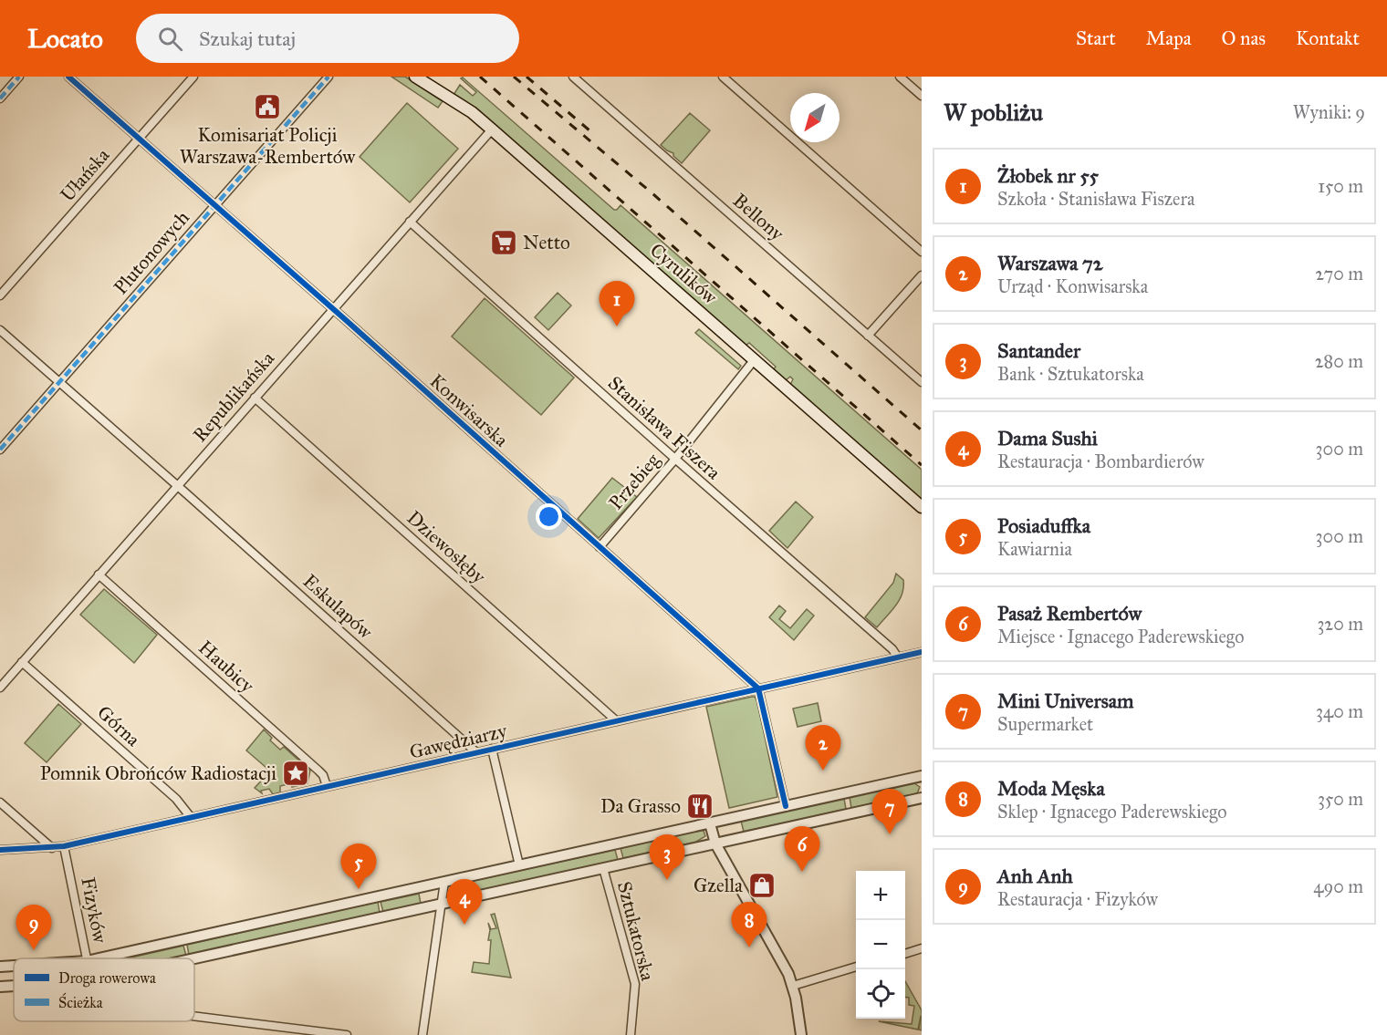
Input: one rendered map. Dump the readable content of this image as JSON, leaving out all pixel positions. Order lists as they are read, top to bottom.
{
  "streets": {
    "main road": ["Cyrulików"],
    "street": [
      "Ułańska",
      "Bellony",
      "Plutonowych",
      "Republikańska",
      "Konwisarska",
      "Stanisława Fiszera",
      "Przebieg",
      "Dziewosłęby",
      "Eskulapów",
      "Haubicy",
      "Górna",
      "Gawędziarzy",
      "Fizyków",
      "Sztukatorska"
    ]
  },
  "crossings": [
    ["Ułańska", "Konwisarska"],
    ["Plutonowych", "Konwisarska"],
    ["Plutonowych", "Eskulapów"],
    ["Cyrulików", "Republikańska"],
    ["Cyrulików", "Przebieg"],
    ["Republikańska", "Konwisarska"],
    ["Republikańska", "Stanisława Fiszera"],
    ["Republikańska", "Dziewosłęby"],
    ["Republikańska", "Eskulapów"],
    ["Republikańska", "Haubicy"],
    ["Republikańska", "Górna"],
    ["Konwisarska", "Przebieg"],
    ["Konwisarska", "Gawędziarzy"],
    ["Stanisława Fiszera", "Przebieg"],
    ["Stanisława Fiszera", "Gawędziarzy"],
    ["Dziewosłęby", "Gawędziarzy"],
    ["Eskulapów", "Gawędziarzy"],
    ["Haubicy", "Gawędziarzy"],
    ["Górna", "Gawędziarzy"],
    ["Gawędziarzy", "Fizyków"]
  ],
  "places": {
    "public building": ["Komisariat Policji Warszawa-Rembertów"],
    "supermarket": ["Netto"],
    "place": ["Pomnik Obrońców Radiostacji"],
    "restaurant": ["Da Grasso"],
    "shop": ["Gzella"]
  },
  "legend": ["Droga rowerowa", "Ścieżka"],
  "north": "bottom left",
  "page": {
    "header": "Locato",
    "search": "Szukaj tutaj",
    "nav": [
      "Start",
      "Mapa",
      "O nas",
      "Kontakt"
    ],
    "heading": ["W pobliżu", "Wyniki: 9"],
    "list": [
      {
        "mark": "1",
        "name": "Żłobek nr 55",
        "note": "Szkoła · Stanisława Fiszera",
        "value": "150 m"
      },
      {
        "mark": "2",
        "name": "Warszawa 72",
        "note": "Urząd · Konwisarska",
        "value": "270 m"
      },
      {
        "mark": "3",
        "name": "Santander",
        "note": "Bank · Sztukatorska",
        "value": "280 m"
      },
      {
        "mark": "4",
        "name": "Dama Sushi",
        "note": "Restauracja · Bombardierów",
        "value": "300 m"
      },
      {
        "mark": "5",
        "name": "Posiaduffka",
        "note": "Kawiarnia",
        "value": "300 m"
      },
      {
        "mark": "6",
        "name": "Pasaż Rembertów",
        "note": "Miejsce · Ignacego Paderewskiego",
        "value": "320 m"
      },
      {
        "mark": "7",
        "name": "Mini Universam",
        "note": "Supermarket",
        "value": "340 m"
      },
      {
        "mark": "8",
        "name": "Moda Męska",
        "note": "Sklep · Ignacego Paderewskiego",
        "value": "350 m"
      },
      {
        "mark": "9",
        "name": "Anh Anh",
        "note": "Restauracja · Fizyków",
        "value": "490 m"
      }
    ],
    "pins": [
      "1",
      "2",
      "7",
      "6",
      "3",
      "5",
      "4",
      "8",
      "9"
    ],
    "map_buttons": ["+", "−"]
  }
}
